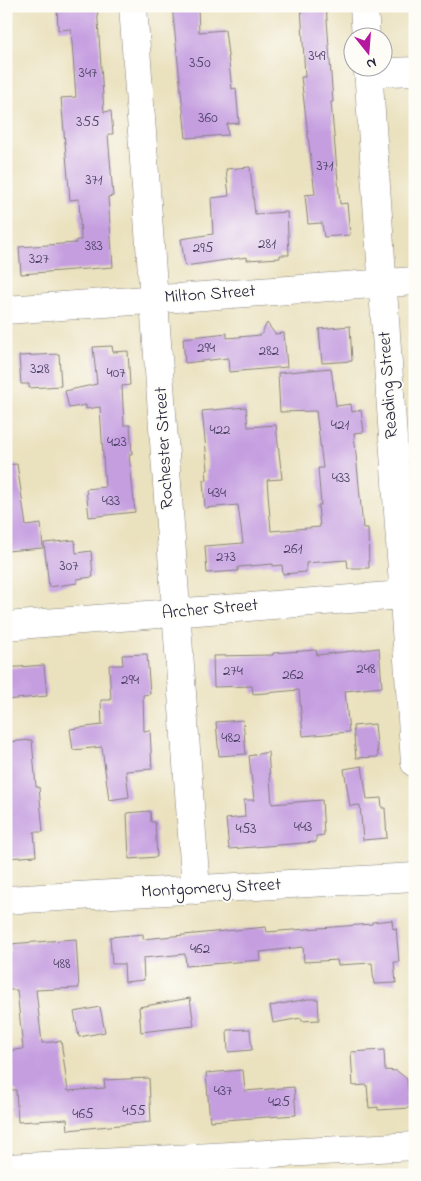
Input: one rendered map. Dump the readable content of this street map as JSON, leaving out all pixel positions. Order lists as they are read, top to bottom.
{
  "streets": {
    "street": [
      "Milton Street",
      "Reading Street",
      "Rochester Street",
      "Archer Street",
      "Montgomery Street"
    ]
  },
  "crossings": [
    ["Milton Street", "Reading Street"],
    ["Milton Street", "Rochester Street"],
    ["Reading Street", "Archer Street"],
    ["Rochester Street", "Archer Street"],
    ["Rochester Street", "Montgomery Street"]
  ],
  "house_numbers": [
    "349",
    "350",
    "347",
    "360",
    "355",
    "371",
    "371",
    "281",
    "383",
    "295",
    "327",
    "294",
    "282",
    "328",
    "407",
    "421",
    "422",
    "423",
    "433",
    "434",
    "433",
    "261",
    "273",
    "307",
    "248",
    "274",
    "262",
    "294",
    "482",
    "443",
    "453",
    "462",
    "488",
    "437",
    "425",
    "455",
    "465"
  ],
  "north": "bottom"
}
